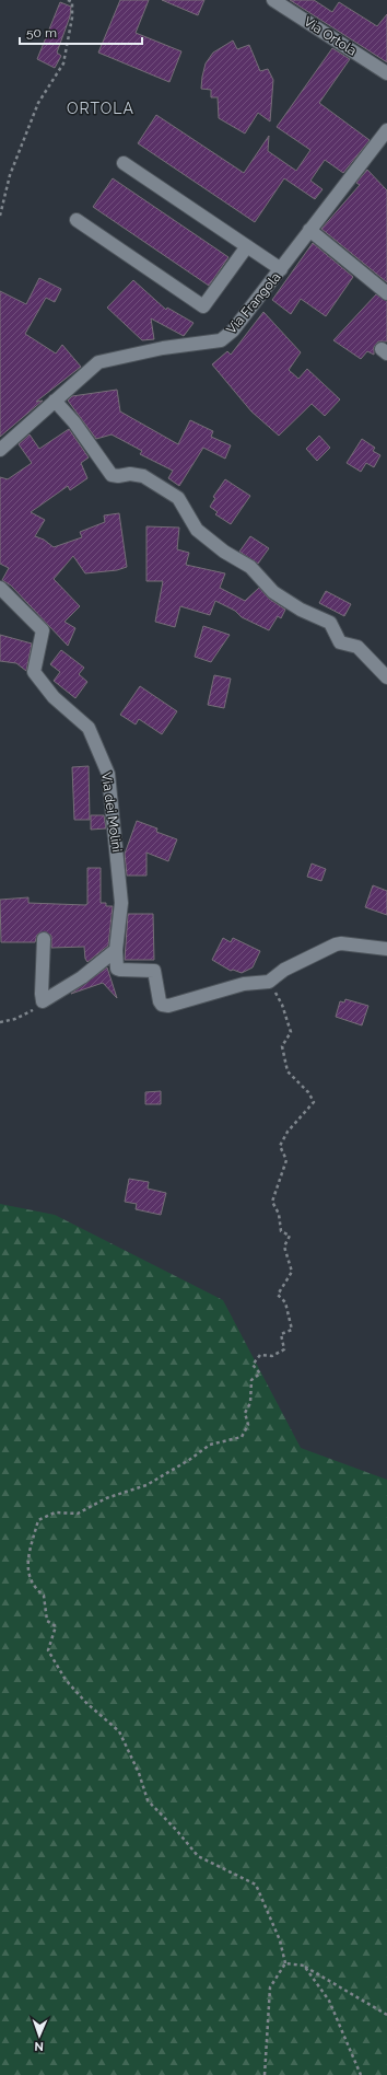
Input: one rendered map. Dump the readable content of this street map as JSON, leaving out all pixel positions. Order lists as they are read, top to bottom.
{
  "streets": {
    "street": ["Via Ortola", "Via Frangola", "Via dei Molini"]
  },
  "districts": ["ORTOLA"],
  "scale_bar": "50 m",
  "north": "bottom"
}
